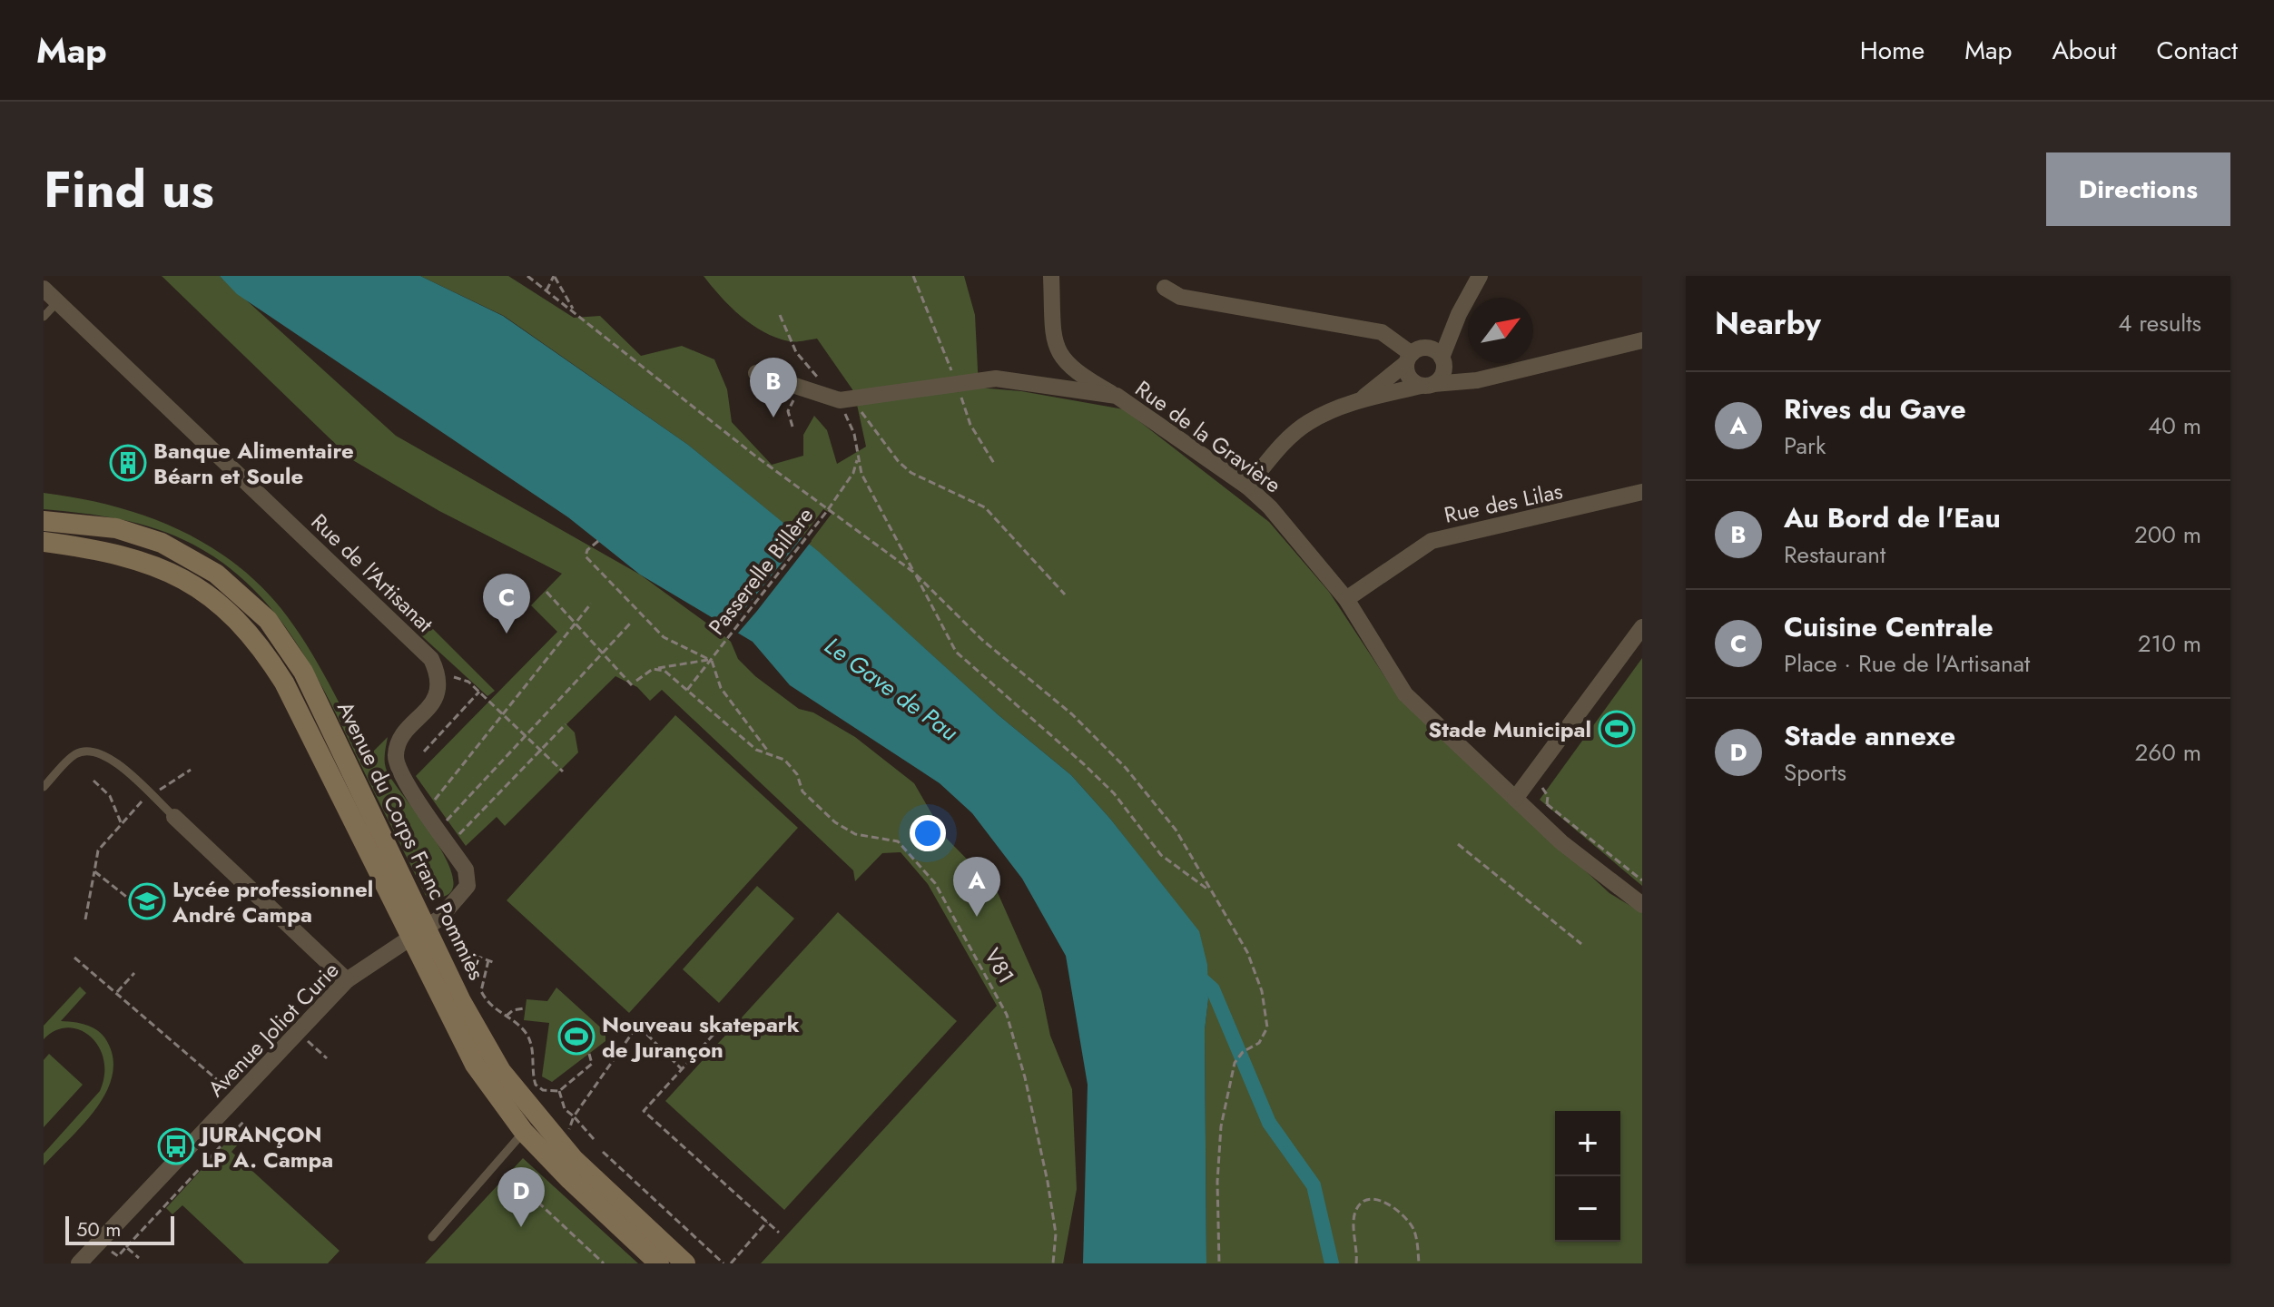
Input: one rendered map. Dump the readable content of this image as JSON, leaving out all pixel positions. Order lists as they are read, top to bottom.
{
  "streets": {
    "main road": ["Avenue du Corps Franc Pommiès"],
    "street": [
      "Rue de la Gravière",
      "Rue des Lilas",
      "Rue de l'Artisanat",
      "Avenue Joliot Curie"
    ],
    "path": ["Passerelle Billère", "V81"]
  },
  "crossings": [
    ["Rue de la Gravière", "Rue des Lilas"],
    ["Passerelle Billère", "V81"],
    ["Avenue du Corps Franc Pommiès", "Avenue Joliot Curie"]
  ],
  "water": ["Le Gave de Pau"],
  "places": {
    "building": ["Banque Alimentaire Béarn et Soule"],
    "sports": ["Stade Municipal", "Nouveau skatepark de Jurançon"],
    "school or university": ["Lycée professionnel André Campa"],
    "bus stop": ["JURANÇON LP A. Campa"]
  },
  "scale_bar": "50 m",
  "north": "top right",
  "page": {
    "header": "Map",
    "nav": [
      "Home",
      "Map",
      "About",
      "Contact"
    ],
    "title": "Find us",
    "buttons": "Directions",
    "heading": ["Nearby", "4 results"],
    "pins": [
      "B",
      "C",
      "A",
      "D"
    ],
    "list": [
      {
        "mark": "A",
        "name": "Rives du Gave",
        "note": "Park",
        "value": "40 m"
      },
      {
        "mark": "B",
        "name": "Au Bord de l'Eau",
        "note": "Restaurant",
        "value": "200 m"
      },
      {
        "mark": "C",
        "name": "Cuisine Centrale",
        "note": "Place · Rue de l'Artisanat",
        "value": "210 m"
      },
      {
        "mark": "D",
        "name": "Stade annexe",
        "note": "Sports",
        "value": "260 m"
      }
    ],
    "map_buttons": ["+", "−"],
    "scale": "50 m"
  }
}
